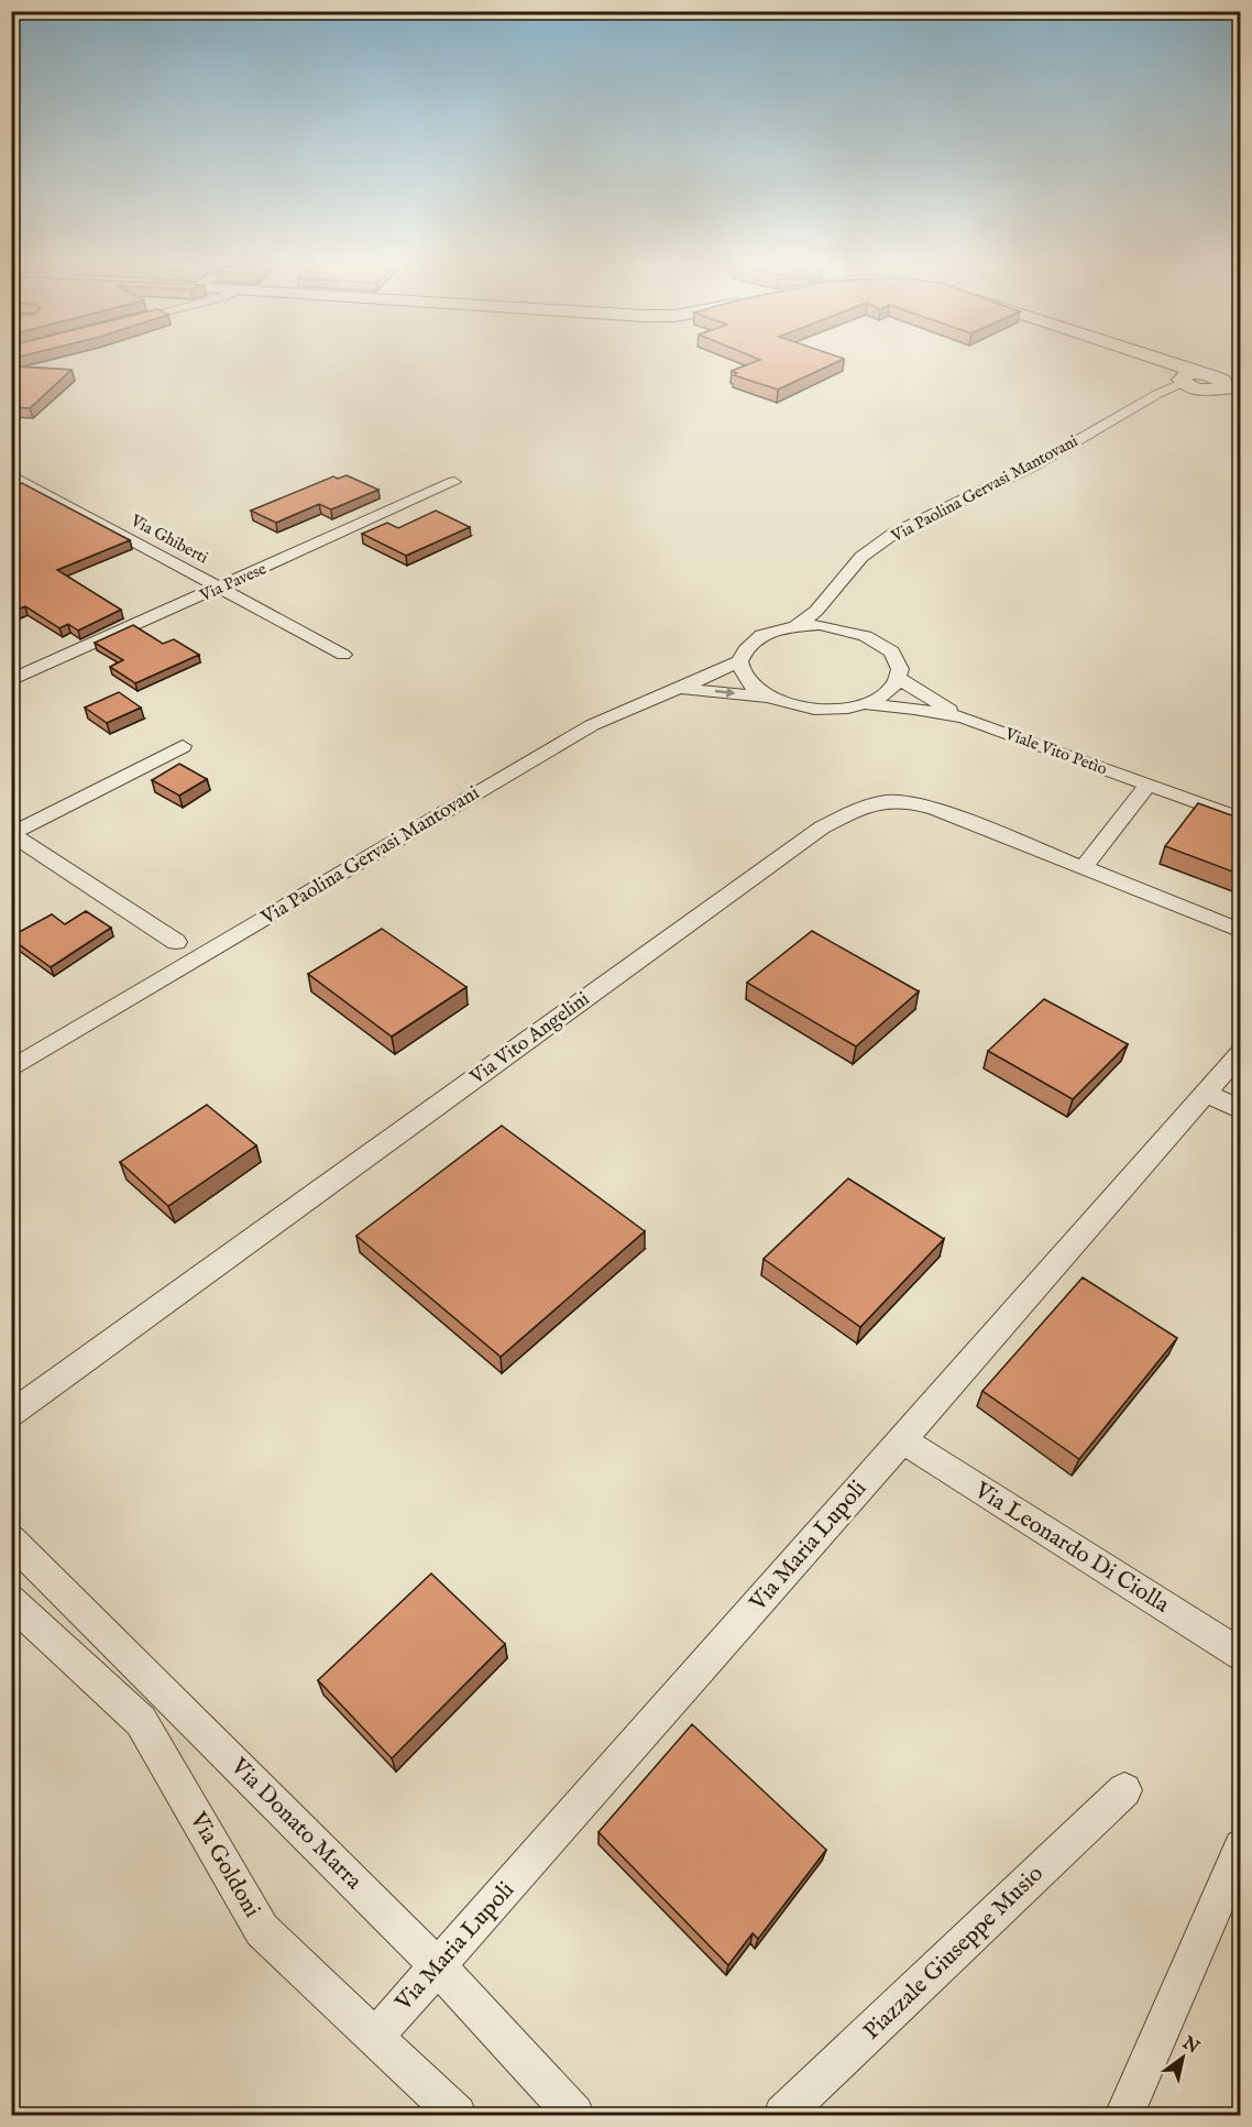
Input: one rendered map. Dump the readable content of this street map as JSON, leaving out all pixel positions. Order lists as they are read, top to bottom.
{
  "streets": {
    "street": [
      "Via Paolina Gervasi Mantovani",
      "Via Ghiberti",
      "Via Pavese",
      "Viale Vito Petìo",
      "Via Vito Angelini",
      "Via Maria Lupoli",
      "Via Leonardo Di Ciolla",
      "Via Donato Marra",
      "Via Goldoni",
      "Piazzale Giuseppe Musio"
    ]
  },
  "crossings": [
    ["Via Ghiberti", "Via Pavese"],
    ["Via Maria Lupoli", "Via Leonardo Di Ciolla"],
    ["Via Maria Lupoli", "Via Donato Marra"],
    ["Via Maria Lupoli", "Via Goldoni"]
  ],
  "north": "top right"
}
